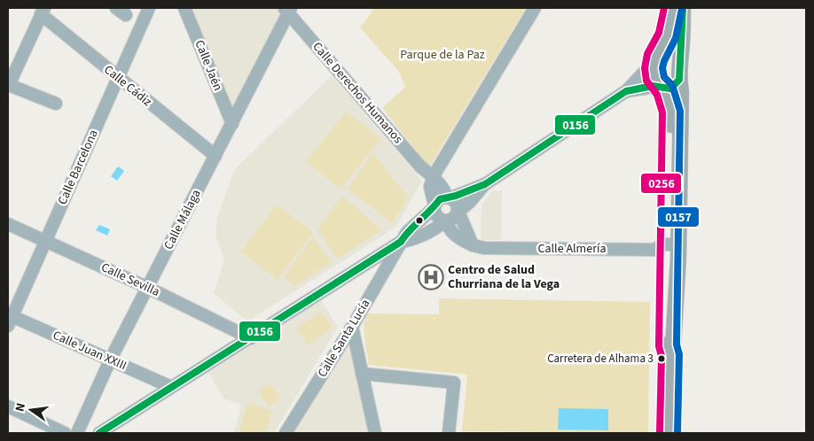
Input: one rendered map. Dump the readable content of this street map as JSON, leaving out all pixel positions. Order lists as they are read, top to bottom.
{
  "streets": {
    "street": [
      "Calle Jaén",
      "Calle Cádiz",
      "Calle Derechos Humanos",
      "Calle Barcelona",
      "Calle Málaga",
      "Calle Almería",
      "Calle Sevilla",
      "Calle Santa Lucía",
      "Calle Juan XXIII"
    ]
  },
  "crossings": [
    ["Calle Jaén", "Calle Málaga"],
    ["Calle Cádiz", "Calle Barcelona"],
    ["Calle Cádiz", "Calle Málaga"],
    ["Calle Derechos Humanos", "Calle Málaga"],
    ["Calle Derechos Humanos", "Calle Almería"],
    ["Calle Barcelona", "Calle Sevilla"],
    ["Calle Barcelona", "Calle Juan XXIII"],
    ["Calle Málaga", "Calle Sevilla"],
    ["Calle Málaga", "Calle Juan XXIII"]
  ],
  "parks": ["Parque de la Paz"],
  "places": {
    "hospital": ["Centro de Salud Churriana de la Vega"],
    "other": ["Carretera de Alhama 3"]
  },
  "lines": ["transit line 0156", "transit line 0256", "transit line 0157"],
  "north": "left"
}
